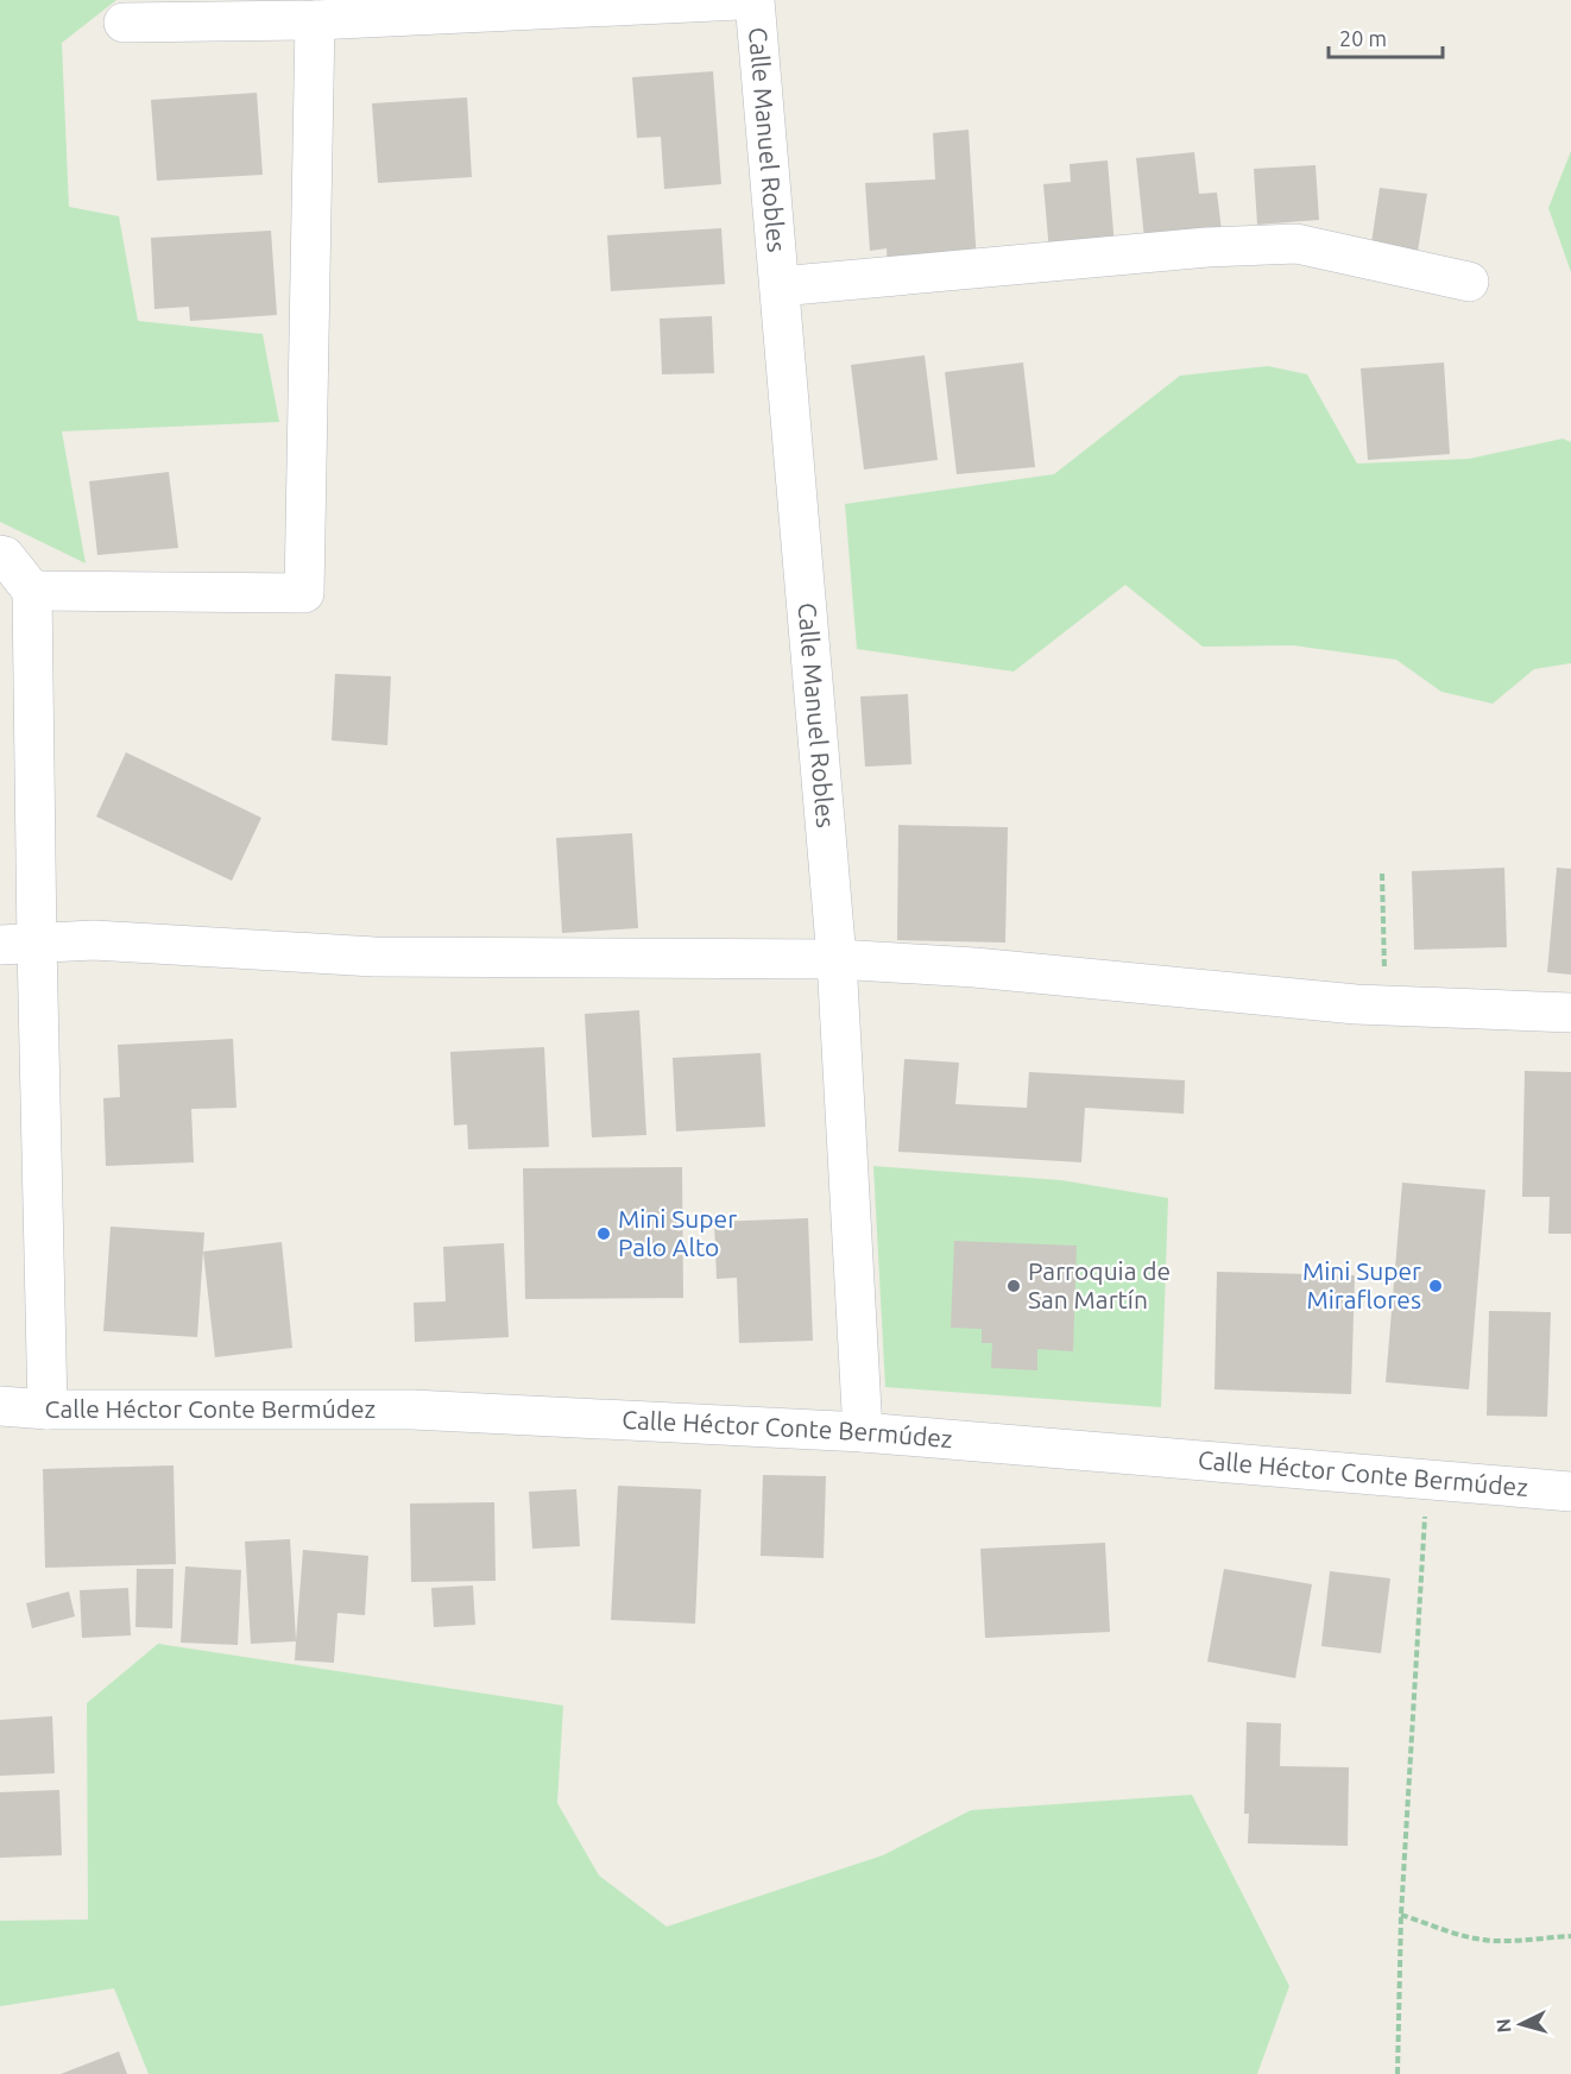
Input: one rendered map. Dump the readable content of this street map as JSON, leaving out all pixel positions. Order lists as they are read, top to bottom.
{
  "streets": {
    "street": ["Calle Manuel Robles", "Calle Héctor Conte Bermúdez"]
  },
  "crossings": [
    ["Calle Manuel Robles", "Calle Héctor Conte Bermúdez"]
  ],
  "places": ["Mini Super Palo Alto", "Parroquia de San Martín", "Mini Super Miraflores"],
  "scale_bar": "20 m",
  "north": "left"
}
